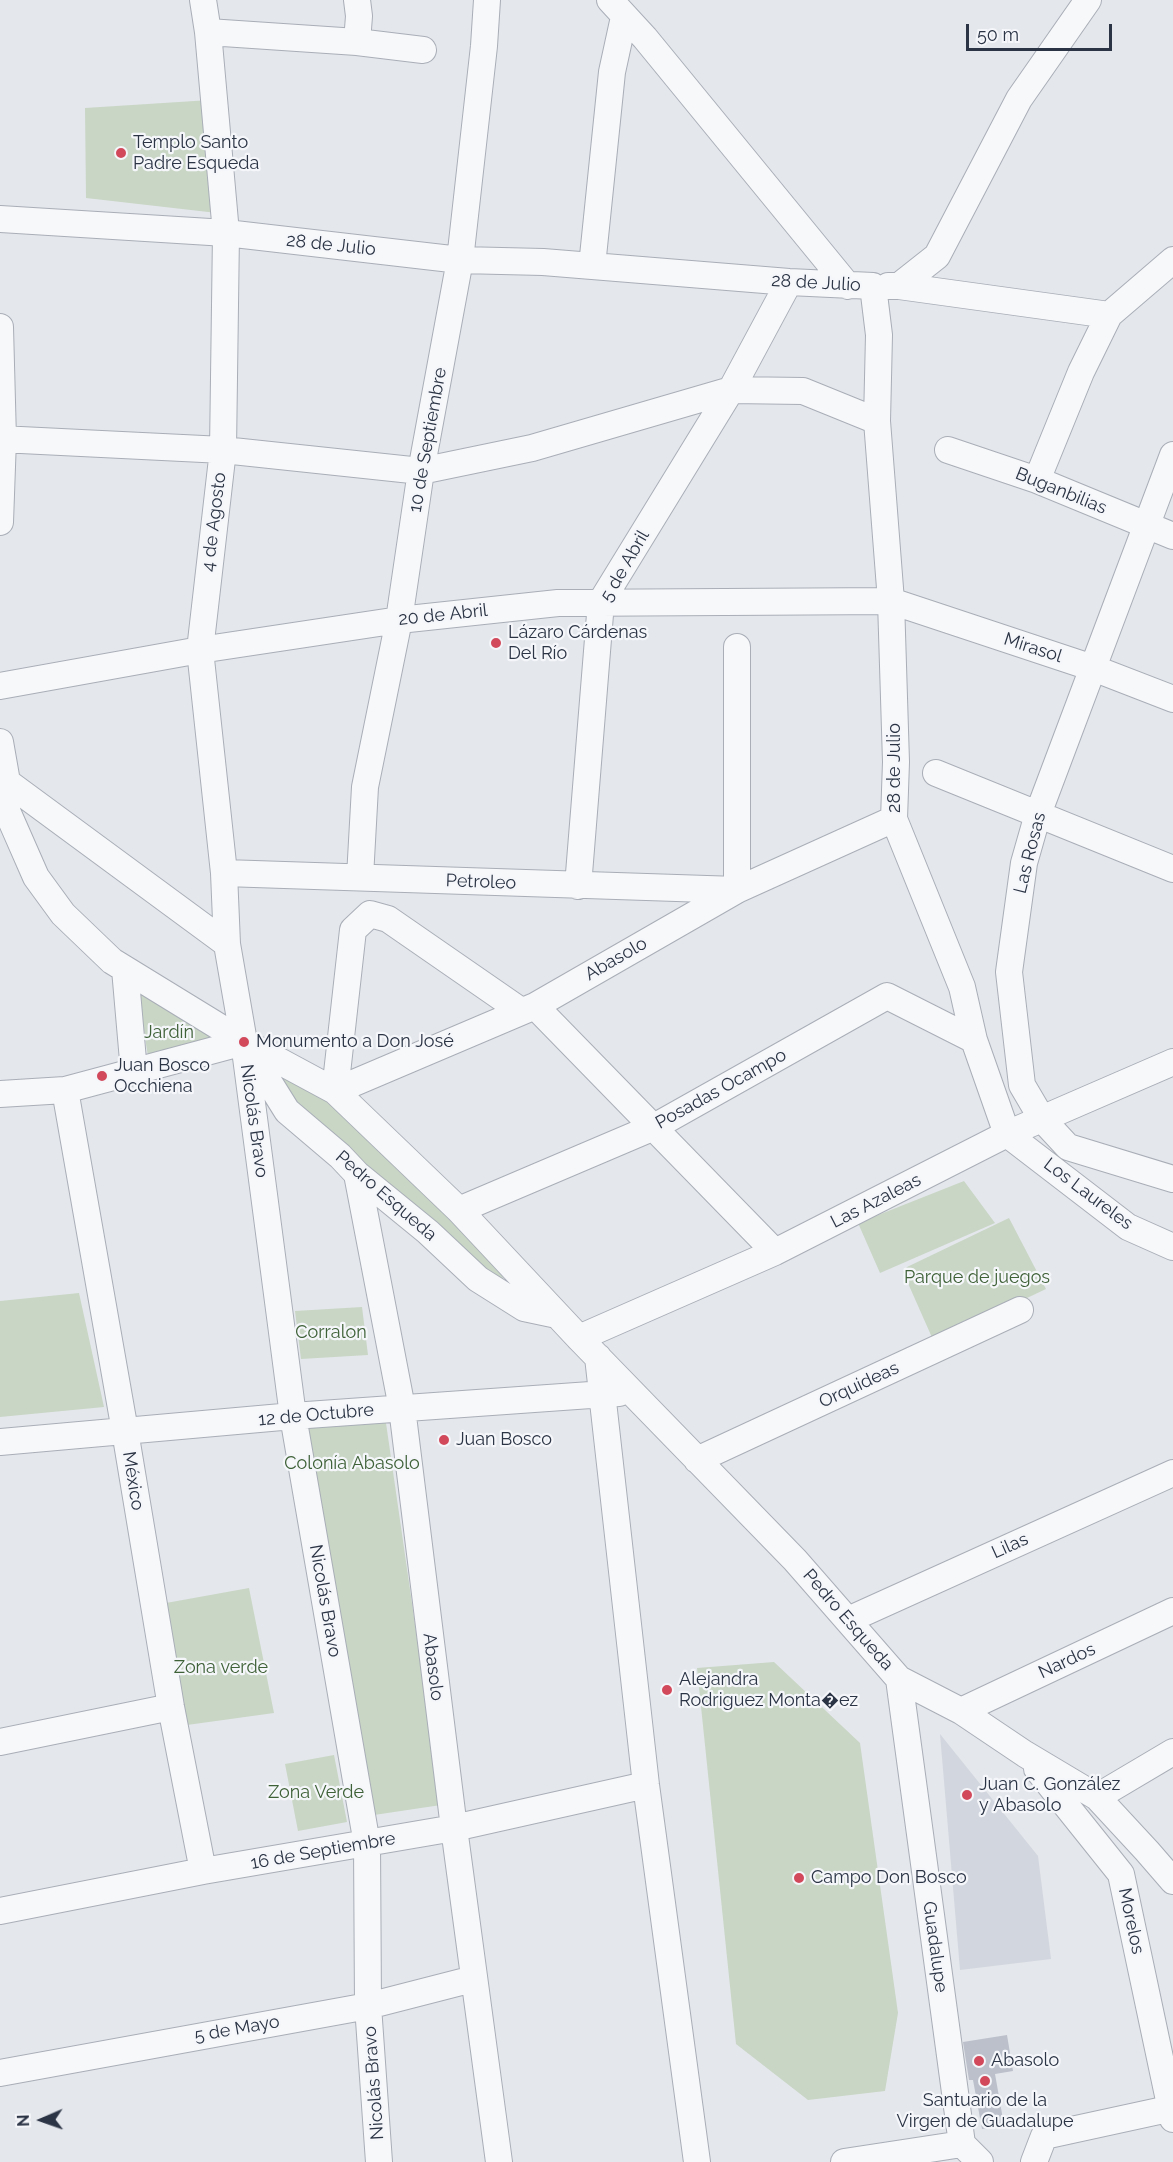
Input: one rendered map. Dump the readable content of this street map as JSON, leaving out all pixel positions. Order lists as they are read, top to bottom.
{
  "streets": {
    "street": [
      "28 de Julio",
      "10 de Septiembre",
      "Buganbilias",
      "4 de Agosto",
      "5 de Abril",
      "20 de Abril",
      "Mirasol",
      "Las Rosas",
      "Petroleo",
      "Abasolo",
      "Posadas Ocampo",
      "Nicolás Bravo",
      "Los Laureles",
      "Pedro Esqueda",
      "Las Azaleas",
      "Orquideas",
      "12 de Octubre",
      "México",
      "Lilas",
      "Nardos",
      "16 de Septiembre",
      "Morelos",
      "Guadalupe",
      "5 de Mayo"
    ]
  },
  "crossings": [
    ["28 de Julio", "10 de Septiembre"],
    ["28 de Julio", "4 de Agosto"],
    ["28 de Julio", "5 de Abril"],
    ["28 de Julio", "20 de Abril"],
    ["28 de Julio", "Mirasol"],
    ["28 de Julio", "Abasolo"],
    ["28 de Julio", "Posadas Ocampo"],
    ["28 de Julio", "Los Laureles"],
    ["28 de Julio", "Las Azaleas"],
    ["10 de Septiembre", "20 de Abril"],
    ["10 de Septiembre", "Petroleo"],
    ["Buganbilias", "Las Rosas"],
    ["4 de Agosto", "20 de Abril"],
    ["4 de Agosto", "Petroleo"],
    ["4 de Agosto", "Nicolás Bravo"],
    ["4 de Agosto", "Pedro Esqueda"],
    ["5 de Abril", "20 de Abril"],
    ["5 de Abril", "Petroleo"],
    ["20 de Abril", "Mirasol"],
    ["Mirasol", "Las Rosas"],
    ["Las Rosas", "Las Azaleas"],
    ["Petroleo", "Abasolo"],
    ["Abasolo", "Pedro Esqueda"],
    ["Abasolo", "12 de Octubre"],
    ["Abasolo", "16 de Septiembre"],
    ["Abasolo", "5 de Mayo"],
    ["Posadas Ocampo", "Pedro Esqueda"],
    ["Nicolás Bravo", "Pedro Esqueda"],
    ["Nicolás Bravo", "12 de Octubre"],
    ["Nicolás Bravo", "16 de Septiembre"],
    ["Nicolás Bravo", "5 de Mayo"],
    ["Los Laureles", "Las Azaleas"],
    ["Pedro Esqueda", "Las Azaleas"],
    ["Pedro Esqueda", "Orquideas"],
    ["Pedro Esqueda", "12 de Octubre"],
    ["Pedro Esqueda", "Lilas"],
    ["Pedro Esqueda", "Nardos"],
    ["Pedro Esqueda", "Morelos"],
    ["Pedro Esqueda", "Guadalupe"],
    ["12 de Octubre", "México"],
    ["México", "16 de Septiembre"]
  ],
  "parks": [
    "Jardín",
    "Parque de juegos",
    "Corralon",
    "Colonía Abasolo",
    "Zona verde",
    "Zona Verde"
  ],
  "places": [
    "Templo Santo Padre Esqueda",
    "Lázaro Cárdenas Del Río",
    "Monumento a Don José",
    "Juan Bosco Occhiena",
    "Juan Bosco",
    "Alejandra Rodriguez Monta�ez",
    "Juan C. González y Abasolo",
    "Campo Don Bosco",
    "Abasolo",
    "Santuario de la Virgen de Guadalupe"
  ],
  "scale_bar": "50 m",
  "north": "left"
}
